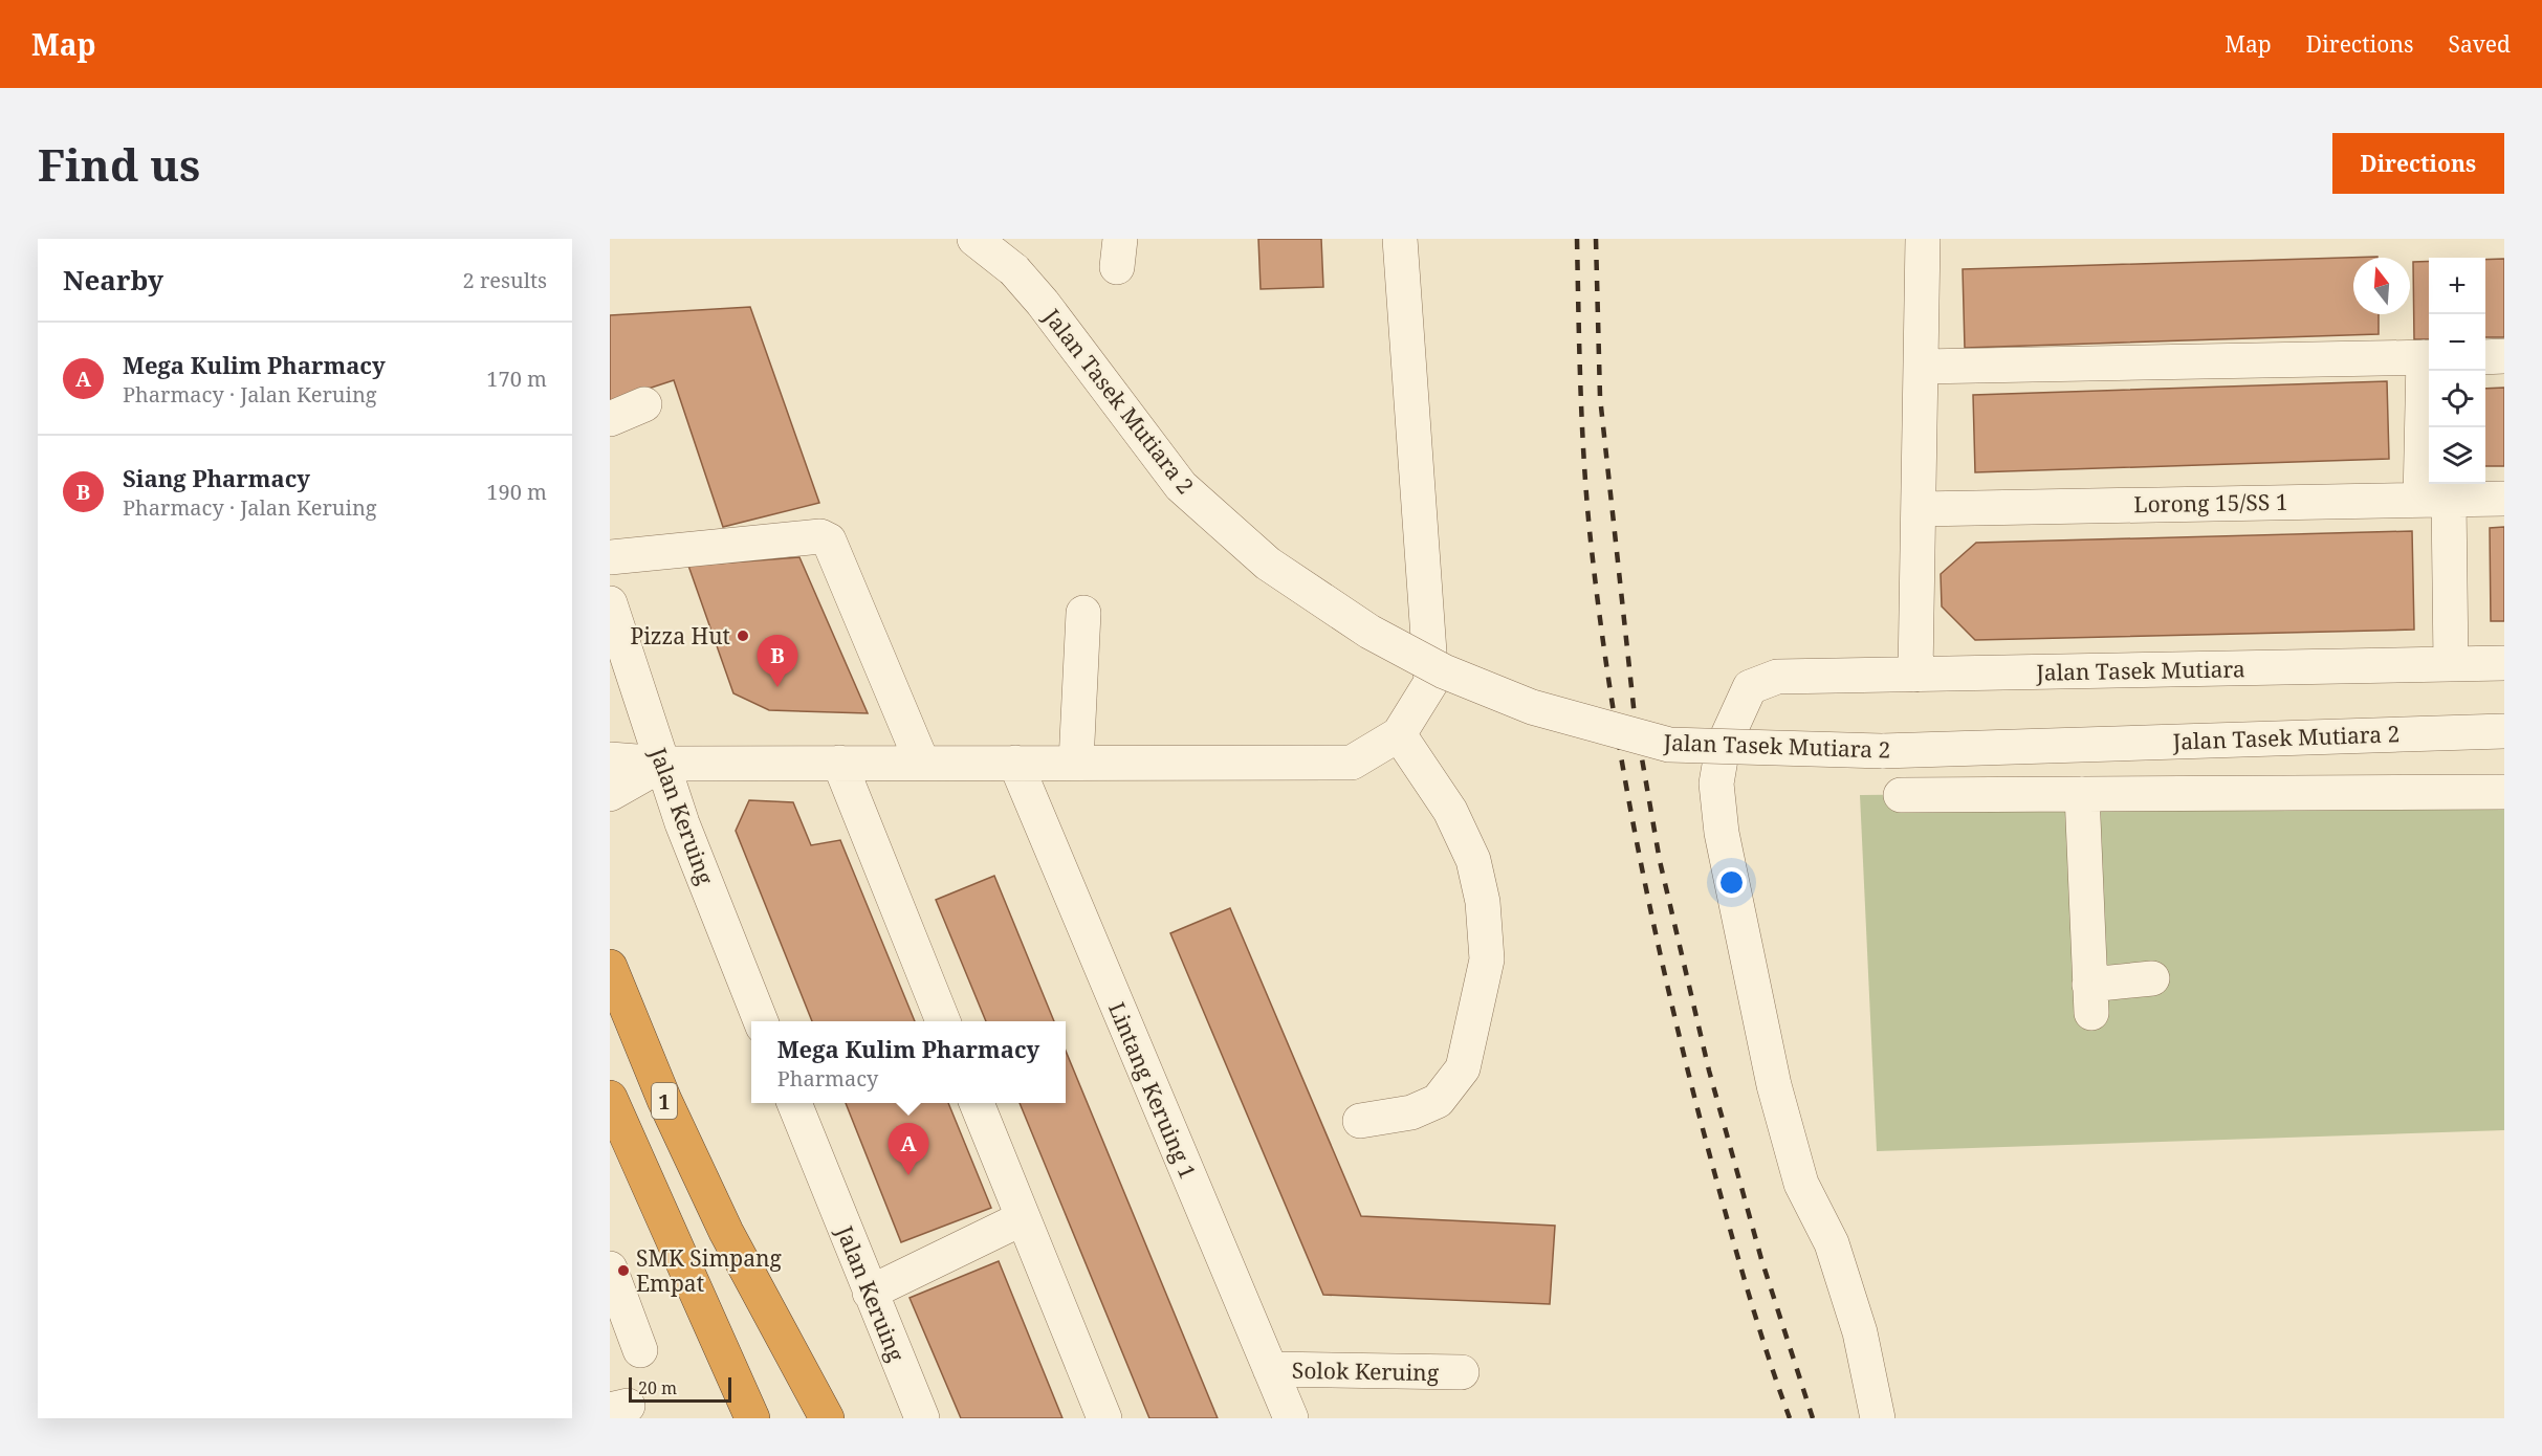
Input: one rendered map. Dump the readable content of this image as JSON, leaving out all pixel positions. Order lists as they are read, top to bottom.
{
  "streets": {
    "highway": ["1"],
    "street": [
      "Jalan Tasek Mutiara 2",
      "Lorong 15/SS 1",
      "Jalan Tasek Mutiara",
      "Jalan Keruing",
      "Lintang Keruing 1",
      "Solok Keruing"
    ]
  },
  "crossings": [
    ["Lintang Keruing 1", "Solok Keruing"]
  ],
  "places": ["Pizza Hut", "SMK Simpang Empat"],
  "scale_bar": "20 m",
  "north": "top",
  "page": {
    "header": "Map",
    "nav": ["Map", "Directions", "Saved"],
    "buttons": "Directions",
    "title": "Find us",
    "heading": ["Nearby", "2 results"],
    "map_buttons": ["+", "−"],
    "list": [
      {
        "mark": "A",
        "name": "Mega Kulim Pharmacy",
        "note": "Pharmacy · Jalan Keruing",
        "value": "170 m"
      },
      {
        "mark": "B",
        "name": "Siang Pharmacy",
        "note": "Pharmacy · Jalan Keruing",
        "value": "190 m"
      }
    ],
    "pins": ["B", "A"],
    "popup": ["Mega Kulim Pharmacy", "Pharmacy"],
    "scale": "20 m"
  }
}
